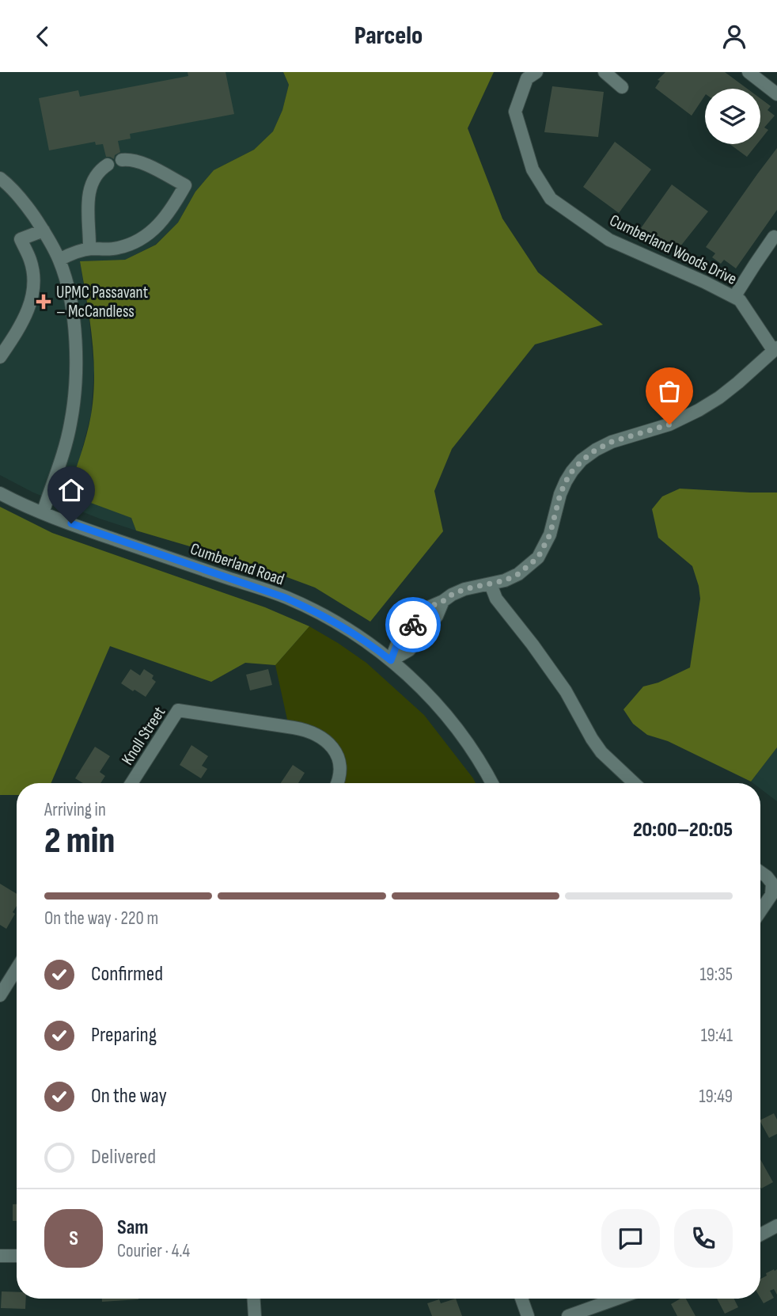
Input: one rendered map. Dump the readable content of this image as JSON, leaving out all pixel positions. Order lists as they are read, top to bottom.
{
  "streets": {
    "street": ["Cumberland Woods Drive", "Cumberland Road", "Knoll Street"]
  },
  "crossings": [
    ["Cumberland Woods Drive", "Cumberland Road"]
  ],
  "places": {
    "health": ["UPMC Passavant – McCandless"]
  },
  "page": {
    "header": "Parcelo",
    "heading": ["2 min", "Arriving in", "20:00–20:05"],
    "panel": ["Sam", "Courier · 4.4"],
    "bar": "On the way · 220 m",
    "list": [
      ["Confirmed", "19:35"],
      ["Preparing", "19:41"],
      ["On the way", "19:49"],
      "Delivered"
    ],
    "round": "S"
  }
}
